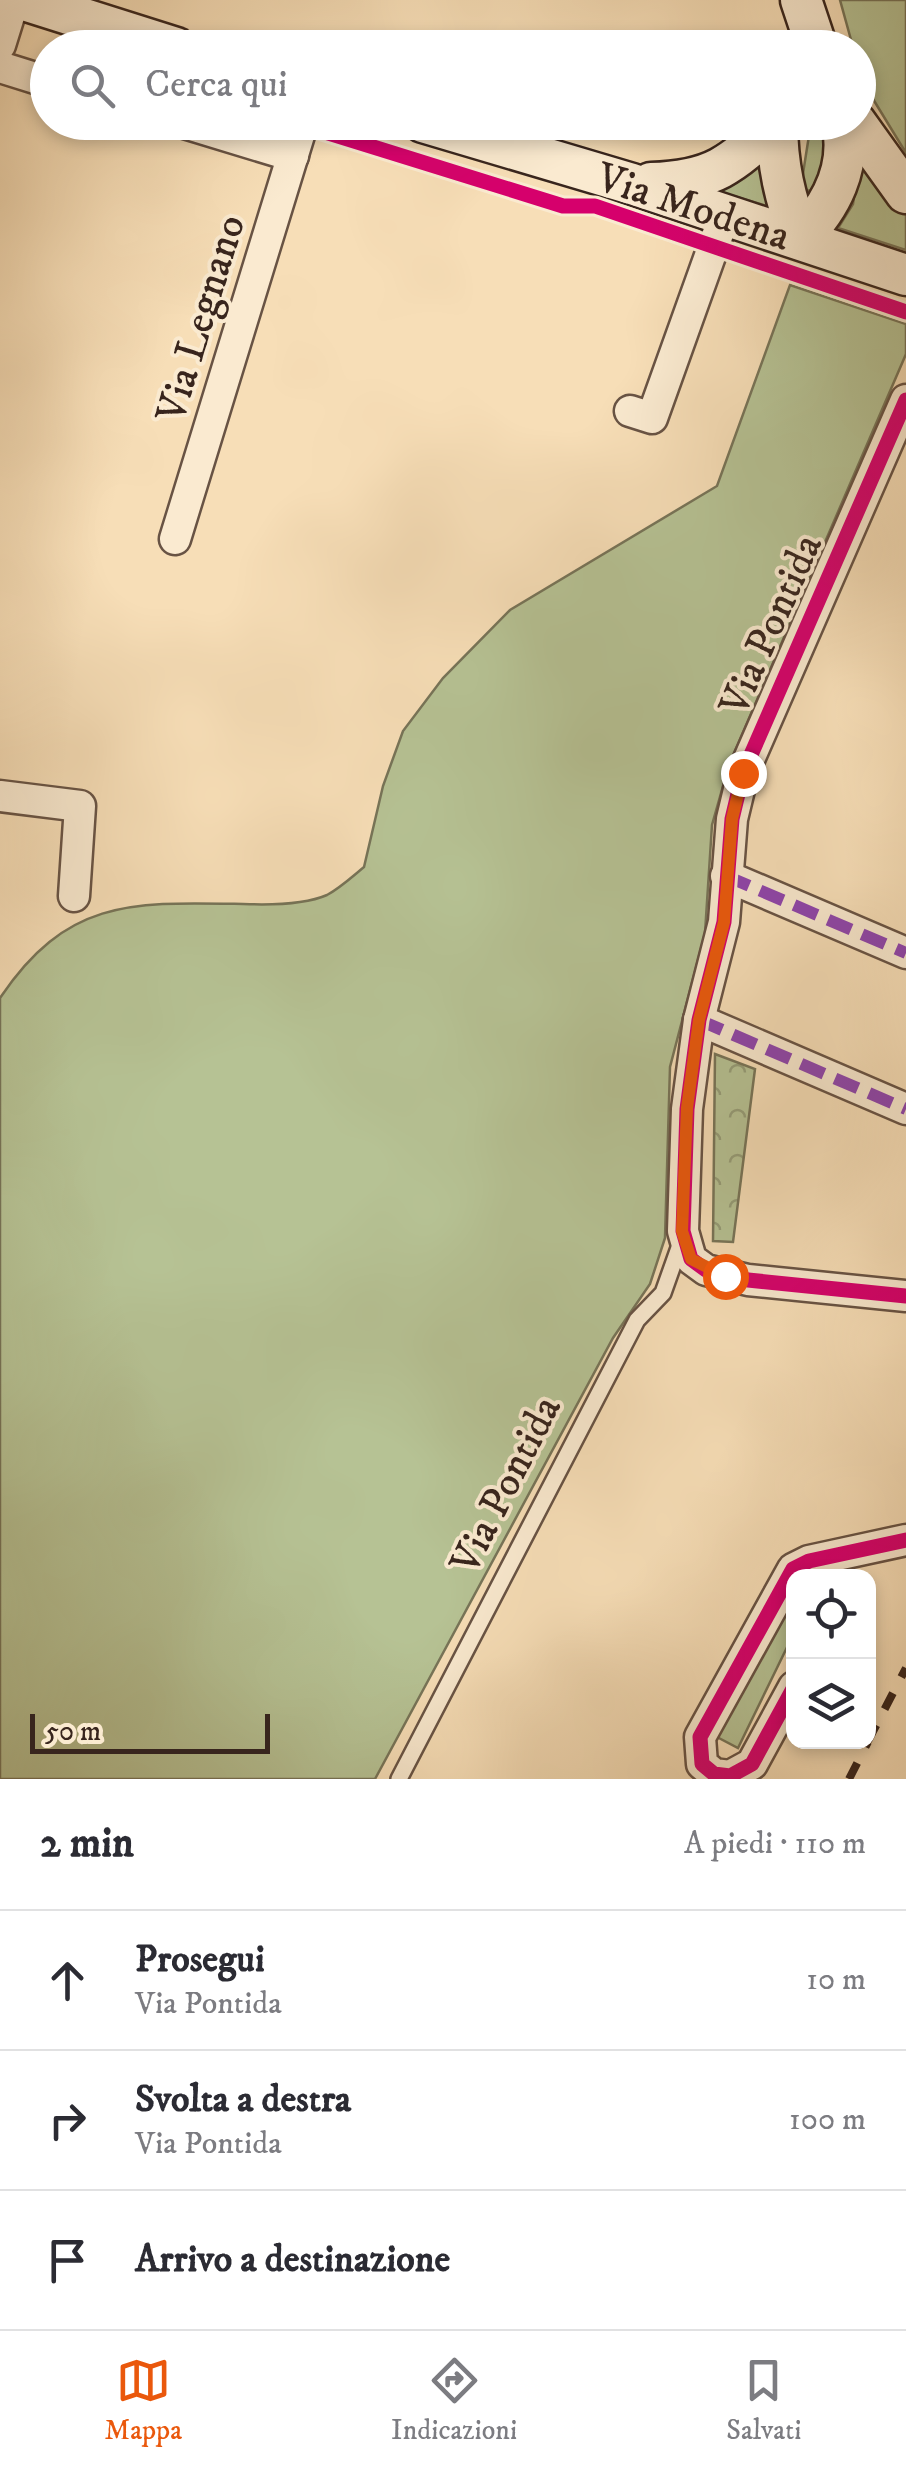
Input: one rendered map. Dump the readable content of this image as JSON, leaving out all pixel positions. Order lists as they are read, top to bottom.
{
  "streets": {
    "main road": ["Via Modena"],
    "street": ["Via Legnano", "Via Pontida"]
  },
  "scale_bar": "50 m",
  "page": {
    "search": "Cerca qui",
    "scale": "50 m",
    "heading": ["2 min", "A piedi · 110 m"],
    "list": [
      ["Prosegui", "Via Pontida", "10 m"],
      ["Svolta a destra", "Via Pontida", "100 m"],
      "Arrivo a destinazione"
    ],
    "nav": ["Mappa", "Indicazioni", "Salvati"]
  }
}
